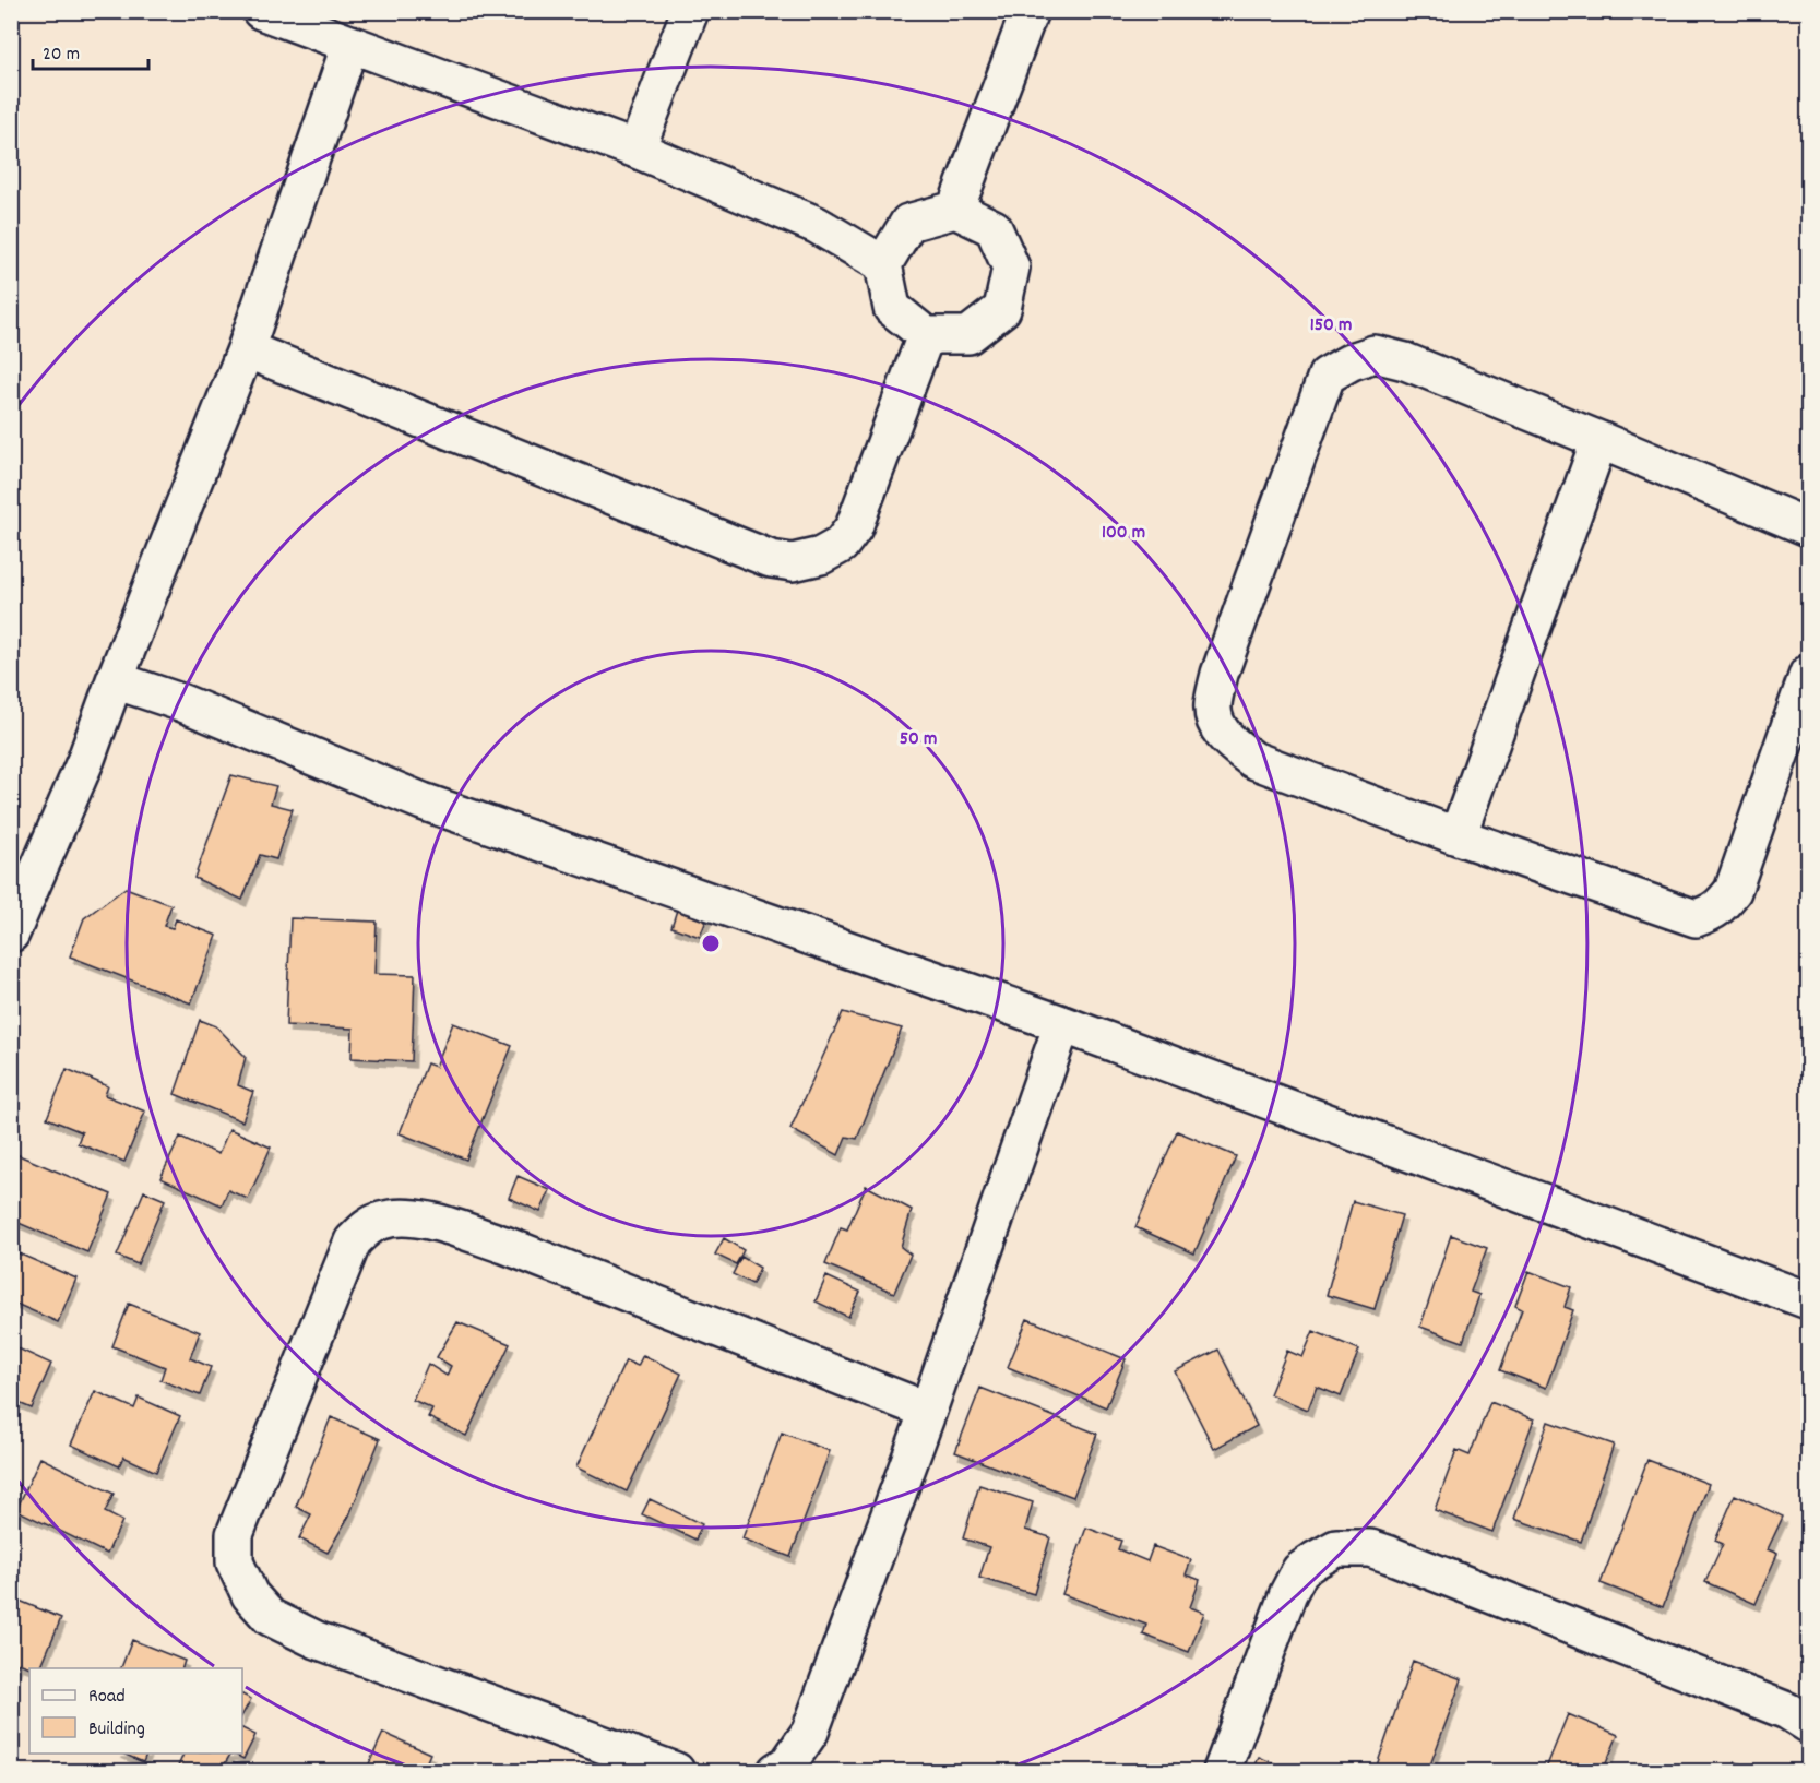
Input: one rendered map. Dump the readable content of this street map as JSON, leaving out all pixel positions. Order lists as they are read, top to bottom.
{
  "legend": ["Road", "Building"],
  "scale_bar": "20 m",
  "rings": ["150 m", "100 m", "50 m"]
}
